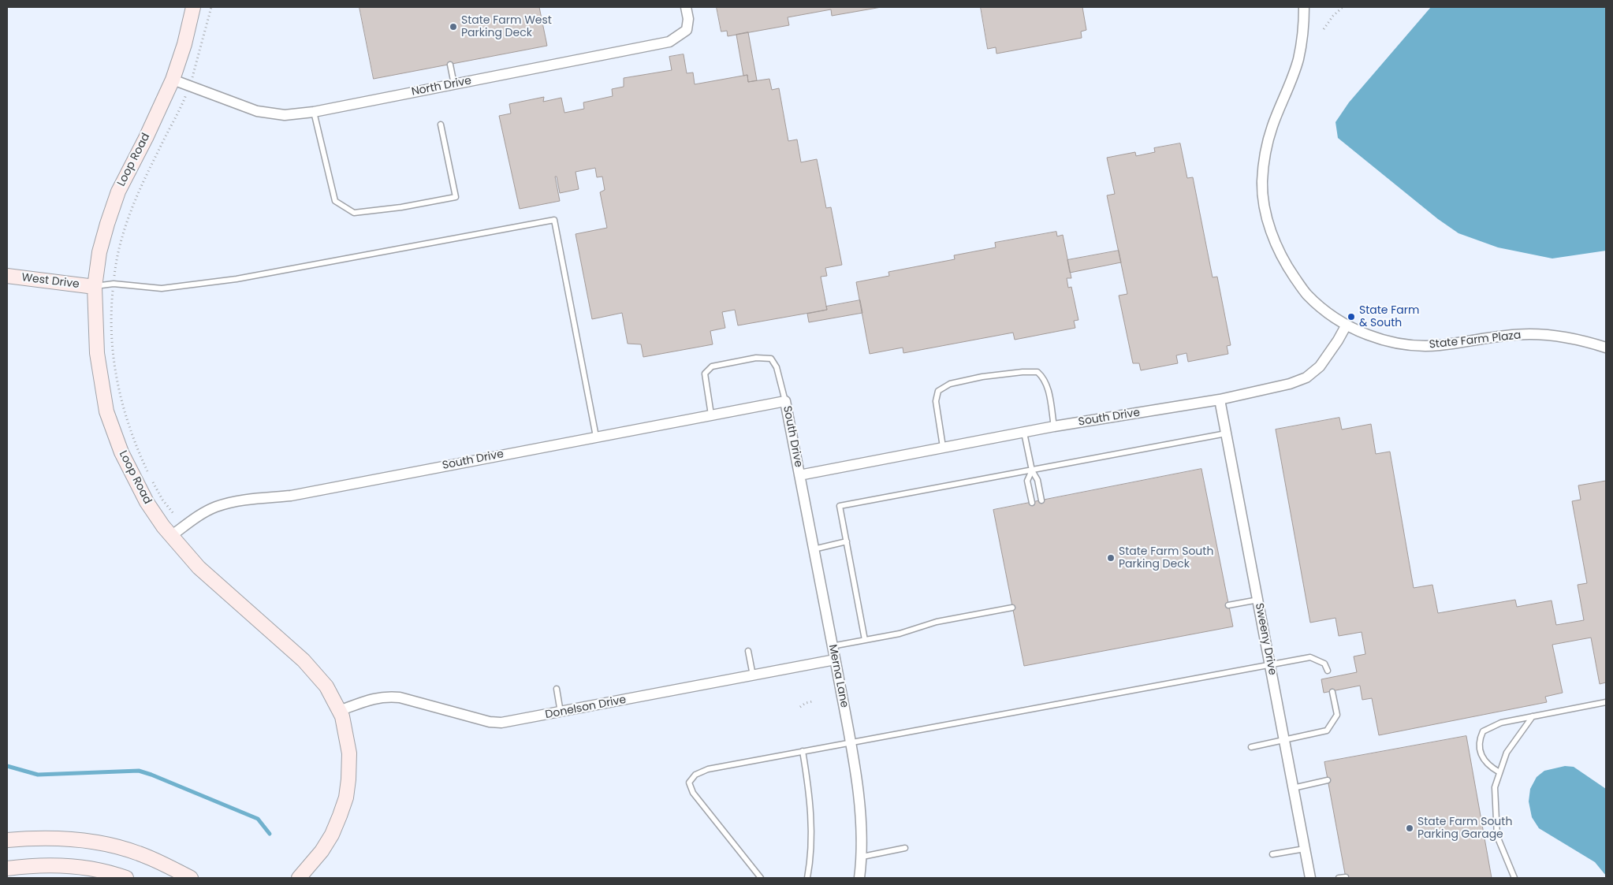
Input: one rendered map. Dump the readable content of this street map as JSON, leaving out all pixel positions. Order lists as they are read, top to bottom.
{
  "streets": {
    "street": [
      "North Drive",
      "Loop Road",
      "West Drive",
      "State Farm Plaza",
      "South Drive",
      "Sweeny Drive",
      "Merna Lane",
      "Donelson Drive"
    ]
  },
  "crossings": [
    ["North Drive", "Loop Road"],
    ["Loop Road", "West Drive"],
    ["Loop Road", "South Drive"],
    ["Loop Road", "Donelson Drive"],
    ["State Farm Plaza", "South Drive"],
    ["South Drive", "Sweeny Drive"],
    ["South Drive", "Merna Lane"],
    ["Merna Lane", "Donelson Drive"]
  ],
  "places": [
    "State Farm West Parking Deck",
    "State Farm & South",
    "State Farm South Parking Deck",
    "State Farm South Parking Garage"
  ]
}
